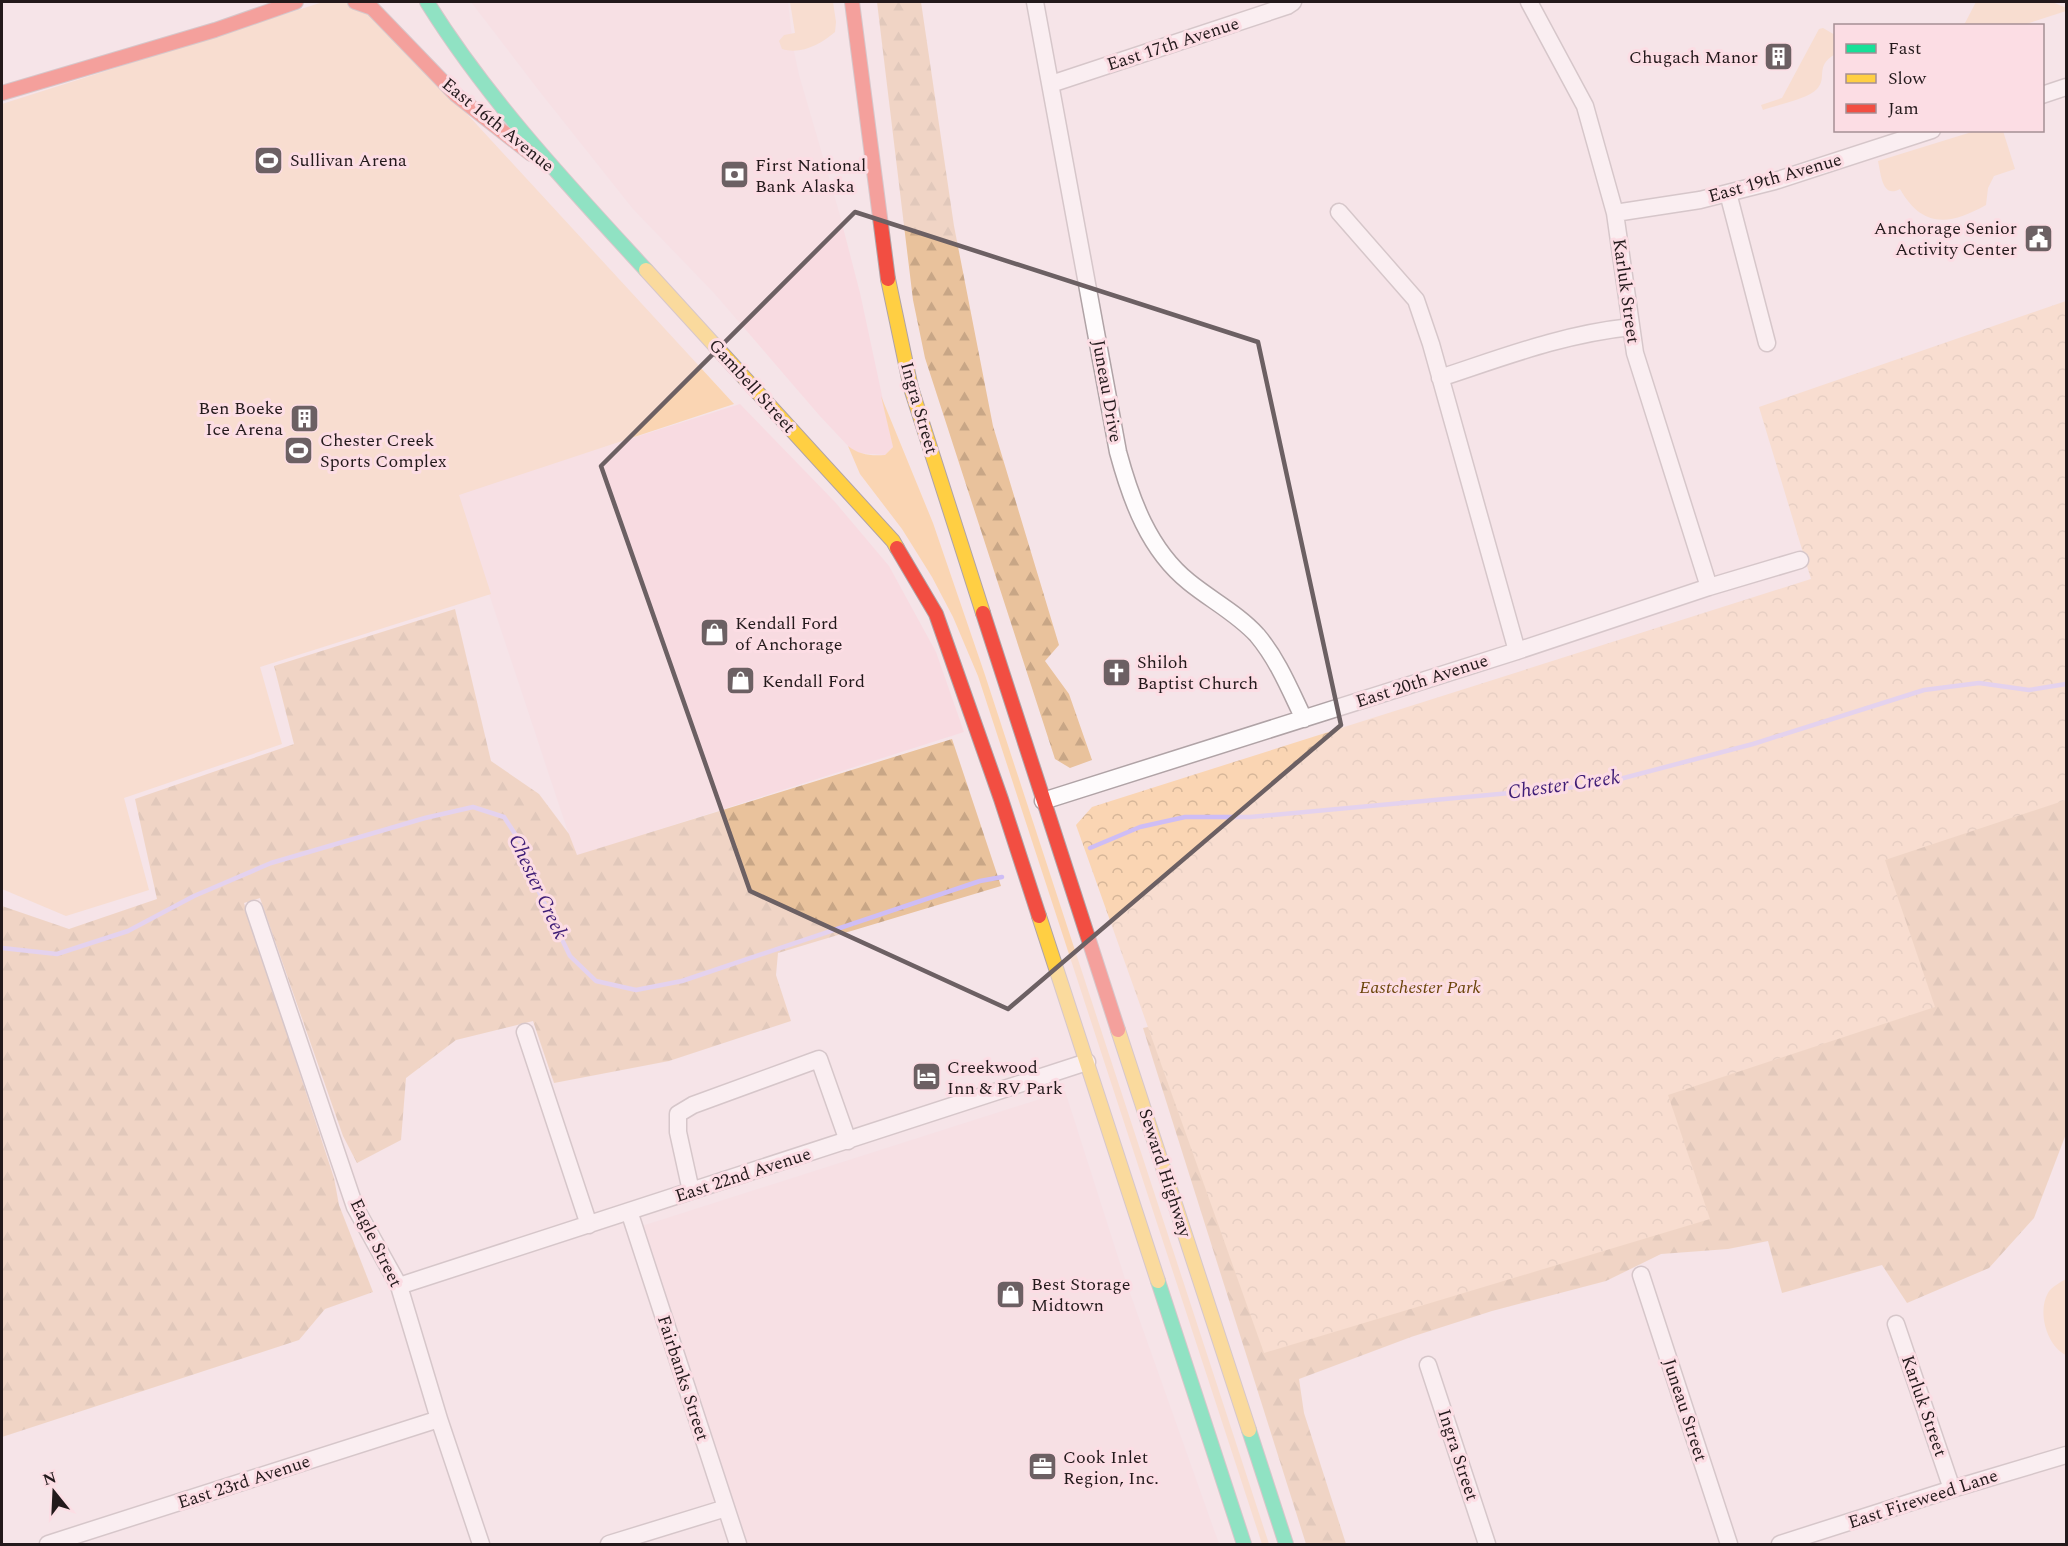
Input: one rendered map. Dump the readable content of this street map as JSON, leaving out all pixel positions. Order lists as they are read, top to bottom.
{
  "streets": {
    "main road": [
      "East 16th Avenue",
      "Gambell Street",
      "Ingra Street",
      "Seward Highway"
    ],
    "street": [
      "East 17th Avenue",
      "East 19th Avenue",
      "Karluk Street",
      "Juneau Drive",
      "East 20th Avenue",
      "East 22nd Avenue",
      "Eagle Street",
      "Fairbanks Street",
      "Juneau Street",
      "East 23rd Avenue",
      "East Fireweed Lane"
    ]
  },
  "crossings": [
    ["East 17th Avenue", "Juneau Drive"],
    ["East 16th Avenue", "Gambell Street"],
    ["East 19th Avenue", "Karluk Street"],
    ["Karluk Street", "East 20th Avenue"],
    ["Karluk Street", "East Fireweed Lane"],
    ["Gambell Street", "East 22nd Avenue"],
    ["Juneau Drive", "East 20th Avenue"],
    ["Ingra Street", "East 20th Avenue"],
    ["Ingra Street", "Seward Highway"],
    ["East 20th Avenue", "Seward Highway"],
    ["East 22nd Avenue", "Eagle Street"],
    ["East 22nd Avenue", "Fairbanks Street"],
    ["Eagle Street", "East 23rd Avenue"]
  ],
  "water": ["Chester Creek"],
  "parks": ["Eastchester Park"],
  "places": {
    "building": ["Chugach Manor", "Ben Boeke Ice Arena"],
    "sports": ["Sullivan Arena", "Chester Creek Sports Complex"],
    "bank": ["First National Bank Alaska"],
    "public building": ["Anchorage Senior Activity Center"],
    "shop": ["Kendall Ford of Anchorage", "Kendall Ford", "Best Storage Midtown"],
    "church": ["Shiloh Baptist Church"],
    "hotel": ["Creekwood Inn & RV Park"],
    "office": ["Cook Inlet Region, Inc."]
  },
  "legend": ["Fast", "Slow", "Jam"],
  "north": "top"
}
